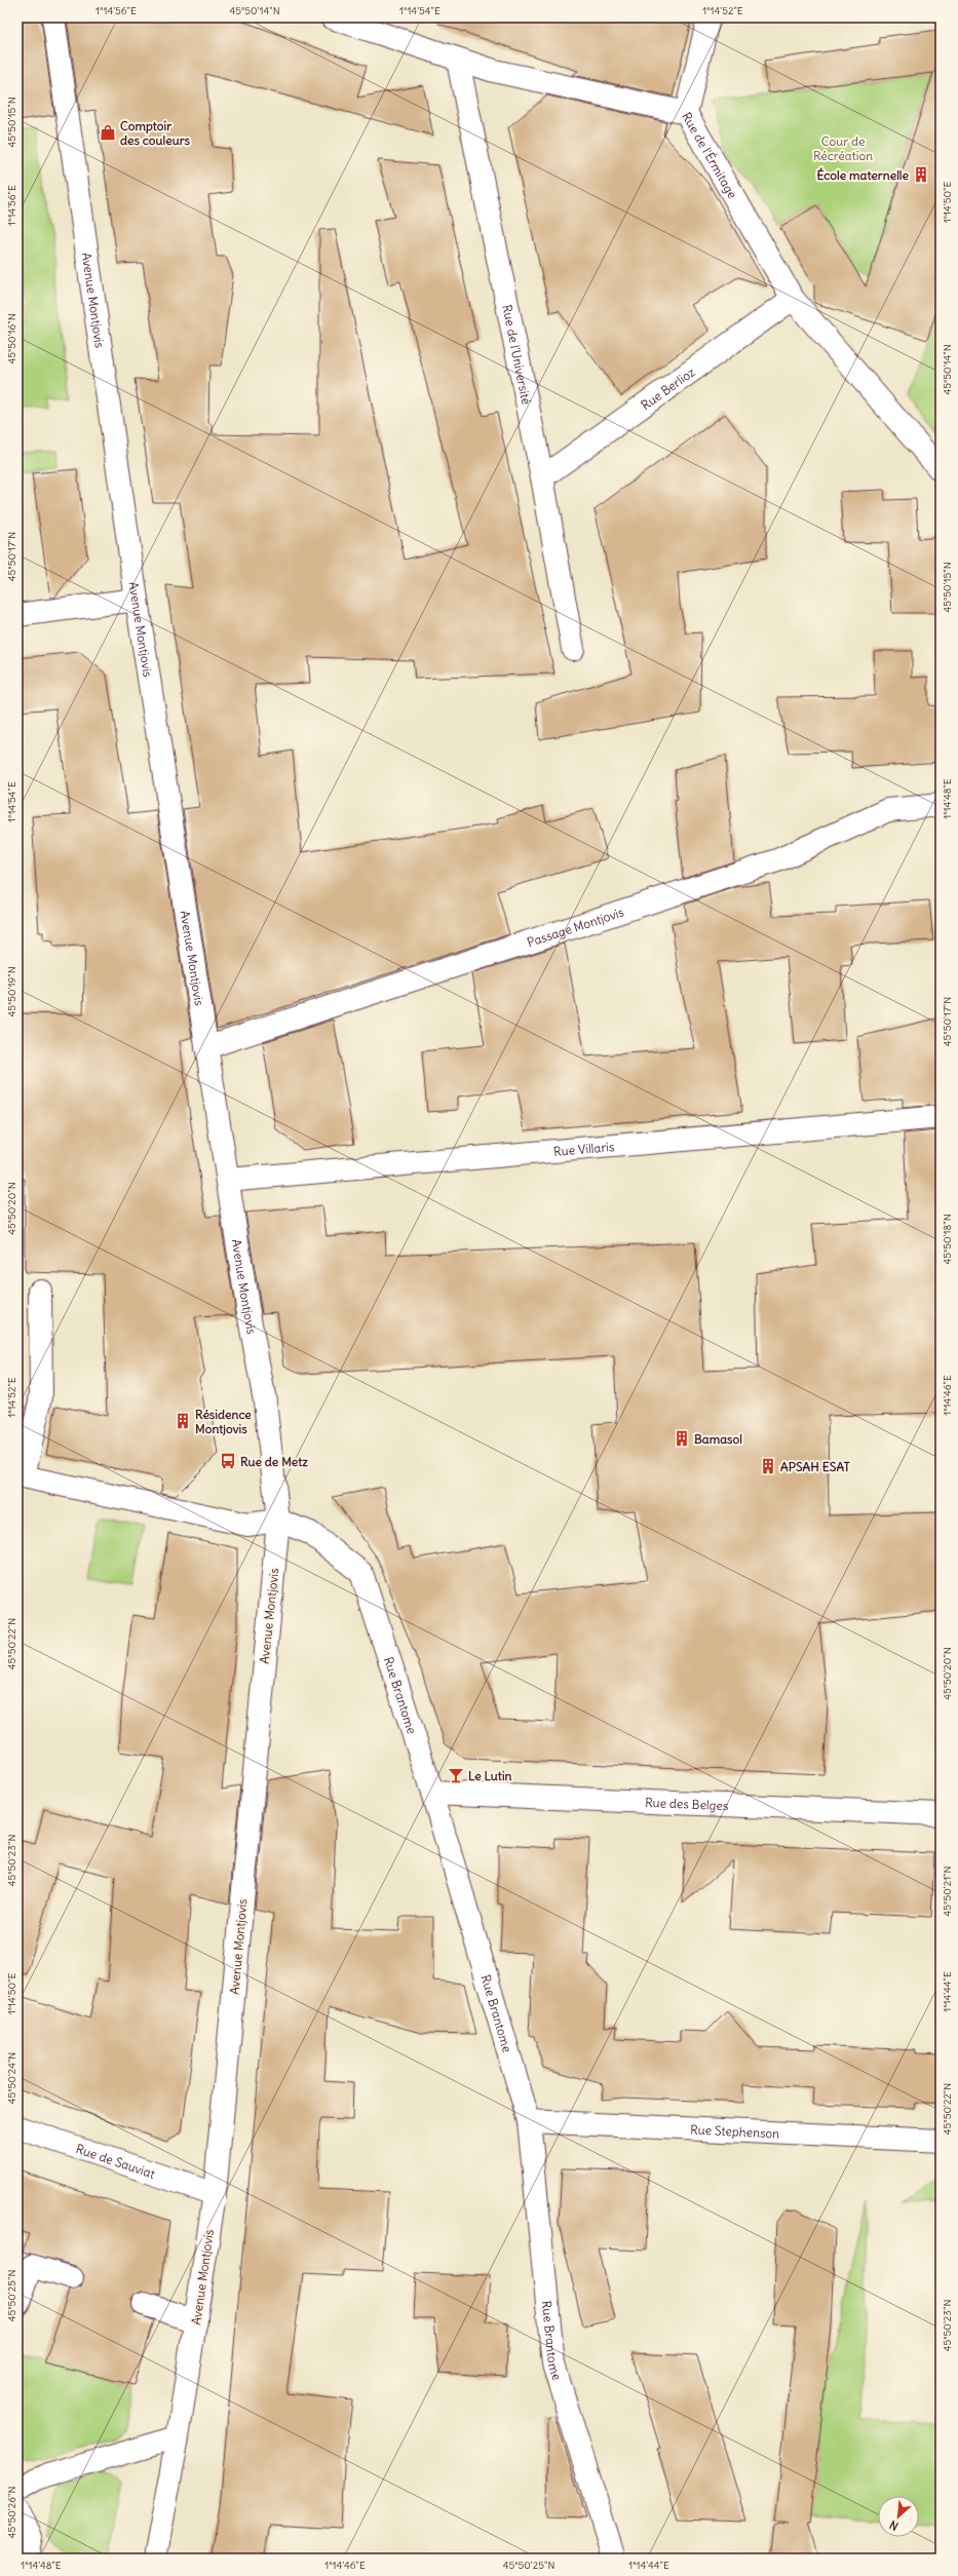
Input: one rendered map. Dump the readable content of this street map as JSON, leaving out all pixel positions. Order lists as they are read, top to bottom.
{
  "streets": {
    "street": [
      "Rue de l'Érmitage",
      "Avenue Montjovis",
      "Rue de l'Université",
      "Rue Berlioz",
      "Passage Montjovis",
      "Rue Villaris",
      "Rue Brantome",
      "Rue des Belges",
      "Rue Stephenson",
      "Rue de Sauviat"
    ]
  },
  "crossings": [
    ["Rue de l'Érmitage", "Rue de l'Université"],
    ["Rue de l'Érmitage", "Rue Berlioz"],
    ["Avenue Montjovis", "Passage Montjovis"],
    ["Avenue Montjovis", "Rue Villaris"],
    ["Avenue Montjovis", "Rue Brantome"],
    ["Avenue Montjovis", "Rue de Sauviat"],
    ["Rue de l'Université", "Rue Berlioz"],
    ["Rue Brantome", "Rue des Belges"],
    ["Rue Brantome", "Rue Stephenson"]
  ],
  "parks": ["Cour de Récréation"],
  "places": {
    "shop": ["Comptoir des couleurs"],
    "building": [
      "École maternelle",
      "Résidence Montjovis",
      "Bamasol",
      "APSAH ESAT"
    ],
    "bus stop": ["Rue de Metz"],
    "bar": ["Le Lutin"]
  },
  "north": "bottom left",
  "coordinates": [
    "1°14'56\"E",
    "45°50'14\"N",
    "1°14'54\"E",
    "1°14'52\"E",
    "45°50'15\"N",
    "1°14'50\"E",
    "45°50'16\"N",
    "45°50'17\"N",
    "1°14'48\"E",
    "45°50'19\"N",
    "45°50'20\"N",
    "45°50'18\"N",
    "1°14'46\"E",
    "45°50'22\"N",
    "45°50'23\"N",
    "45°50'21\"N",
    "1°14'44\"E",
    "45°50'24\"N",
    "45°50'25\"N",
    "45°50'26\"N"
  ]
}
